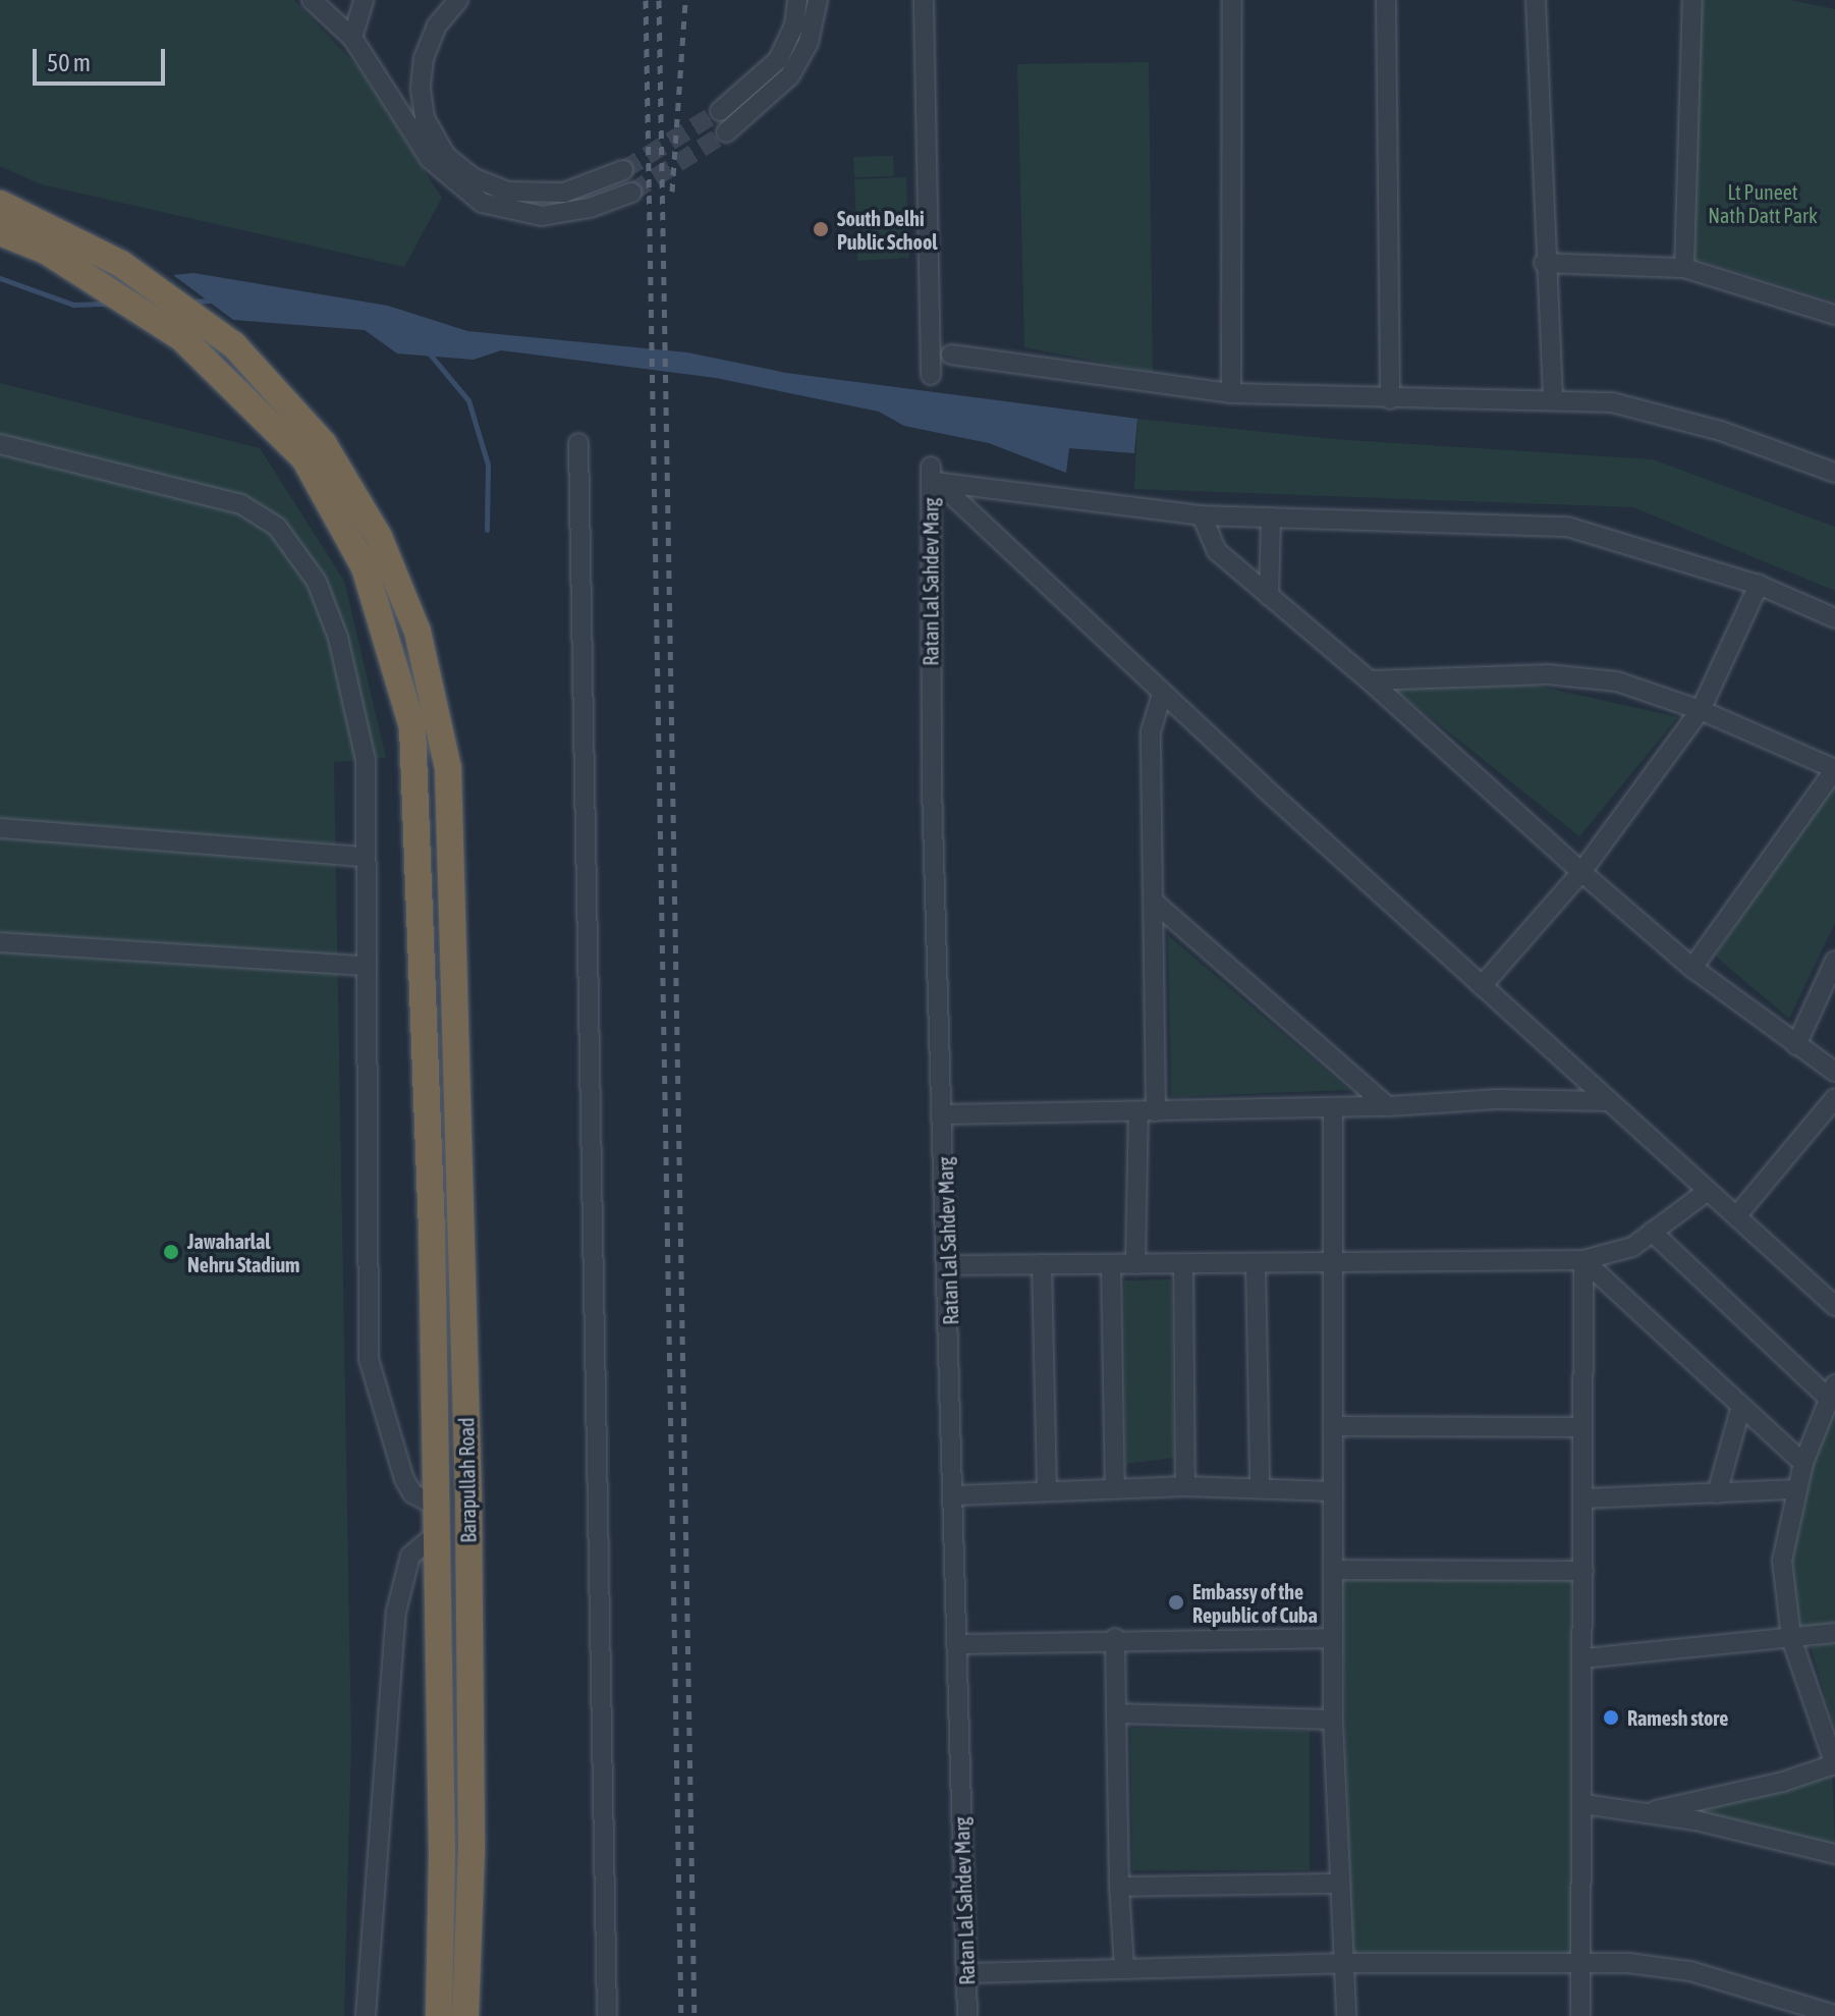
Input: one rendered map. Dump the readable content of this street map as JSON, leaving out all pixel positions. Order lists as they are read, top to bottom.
{
  "streets": {
    "highway": ["Barapullah Road"],
    "street": ["Ratan Lal Sahdev Marg"]
  },
  "parks": ["Lt Puneet Nath Datt Park"],
  "places": [
    "South Delhi Public School",
    "Jawaharlal Nehru Stadium",
    "Embassy of the Republic of Cuba",
    "Ramesh store"
  ],
  "scale_bar": "50 m"
}
